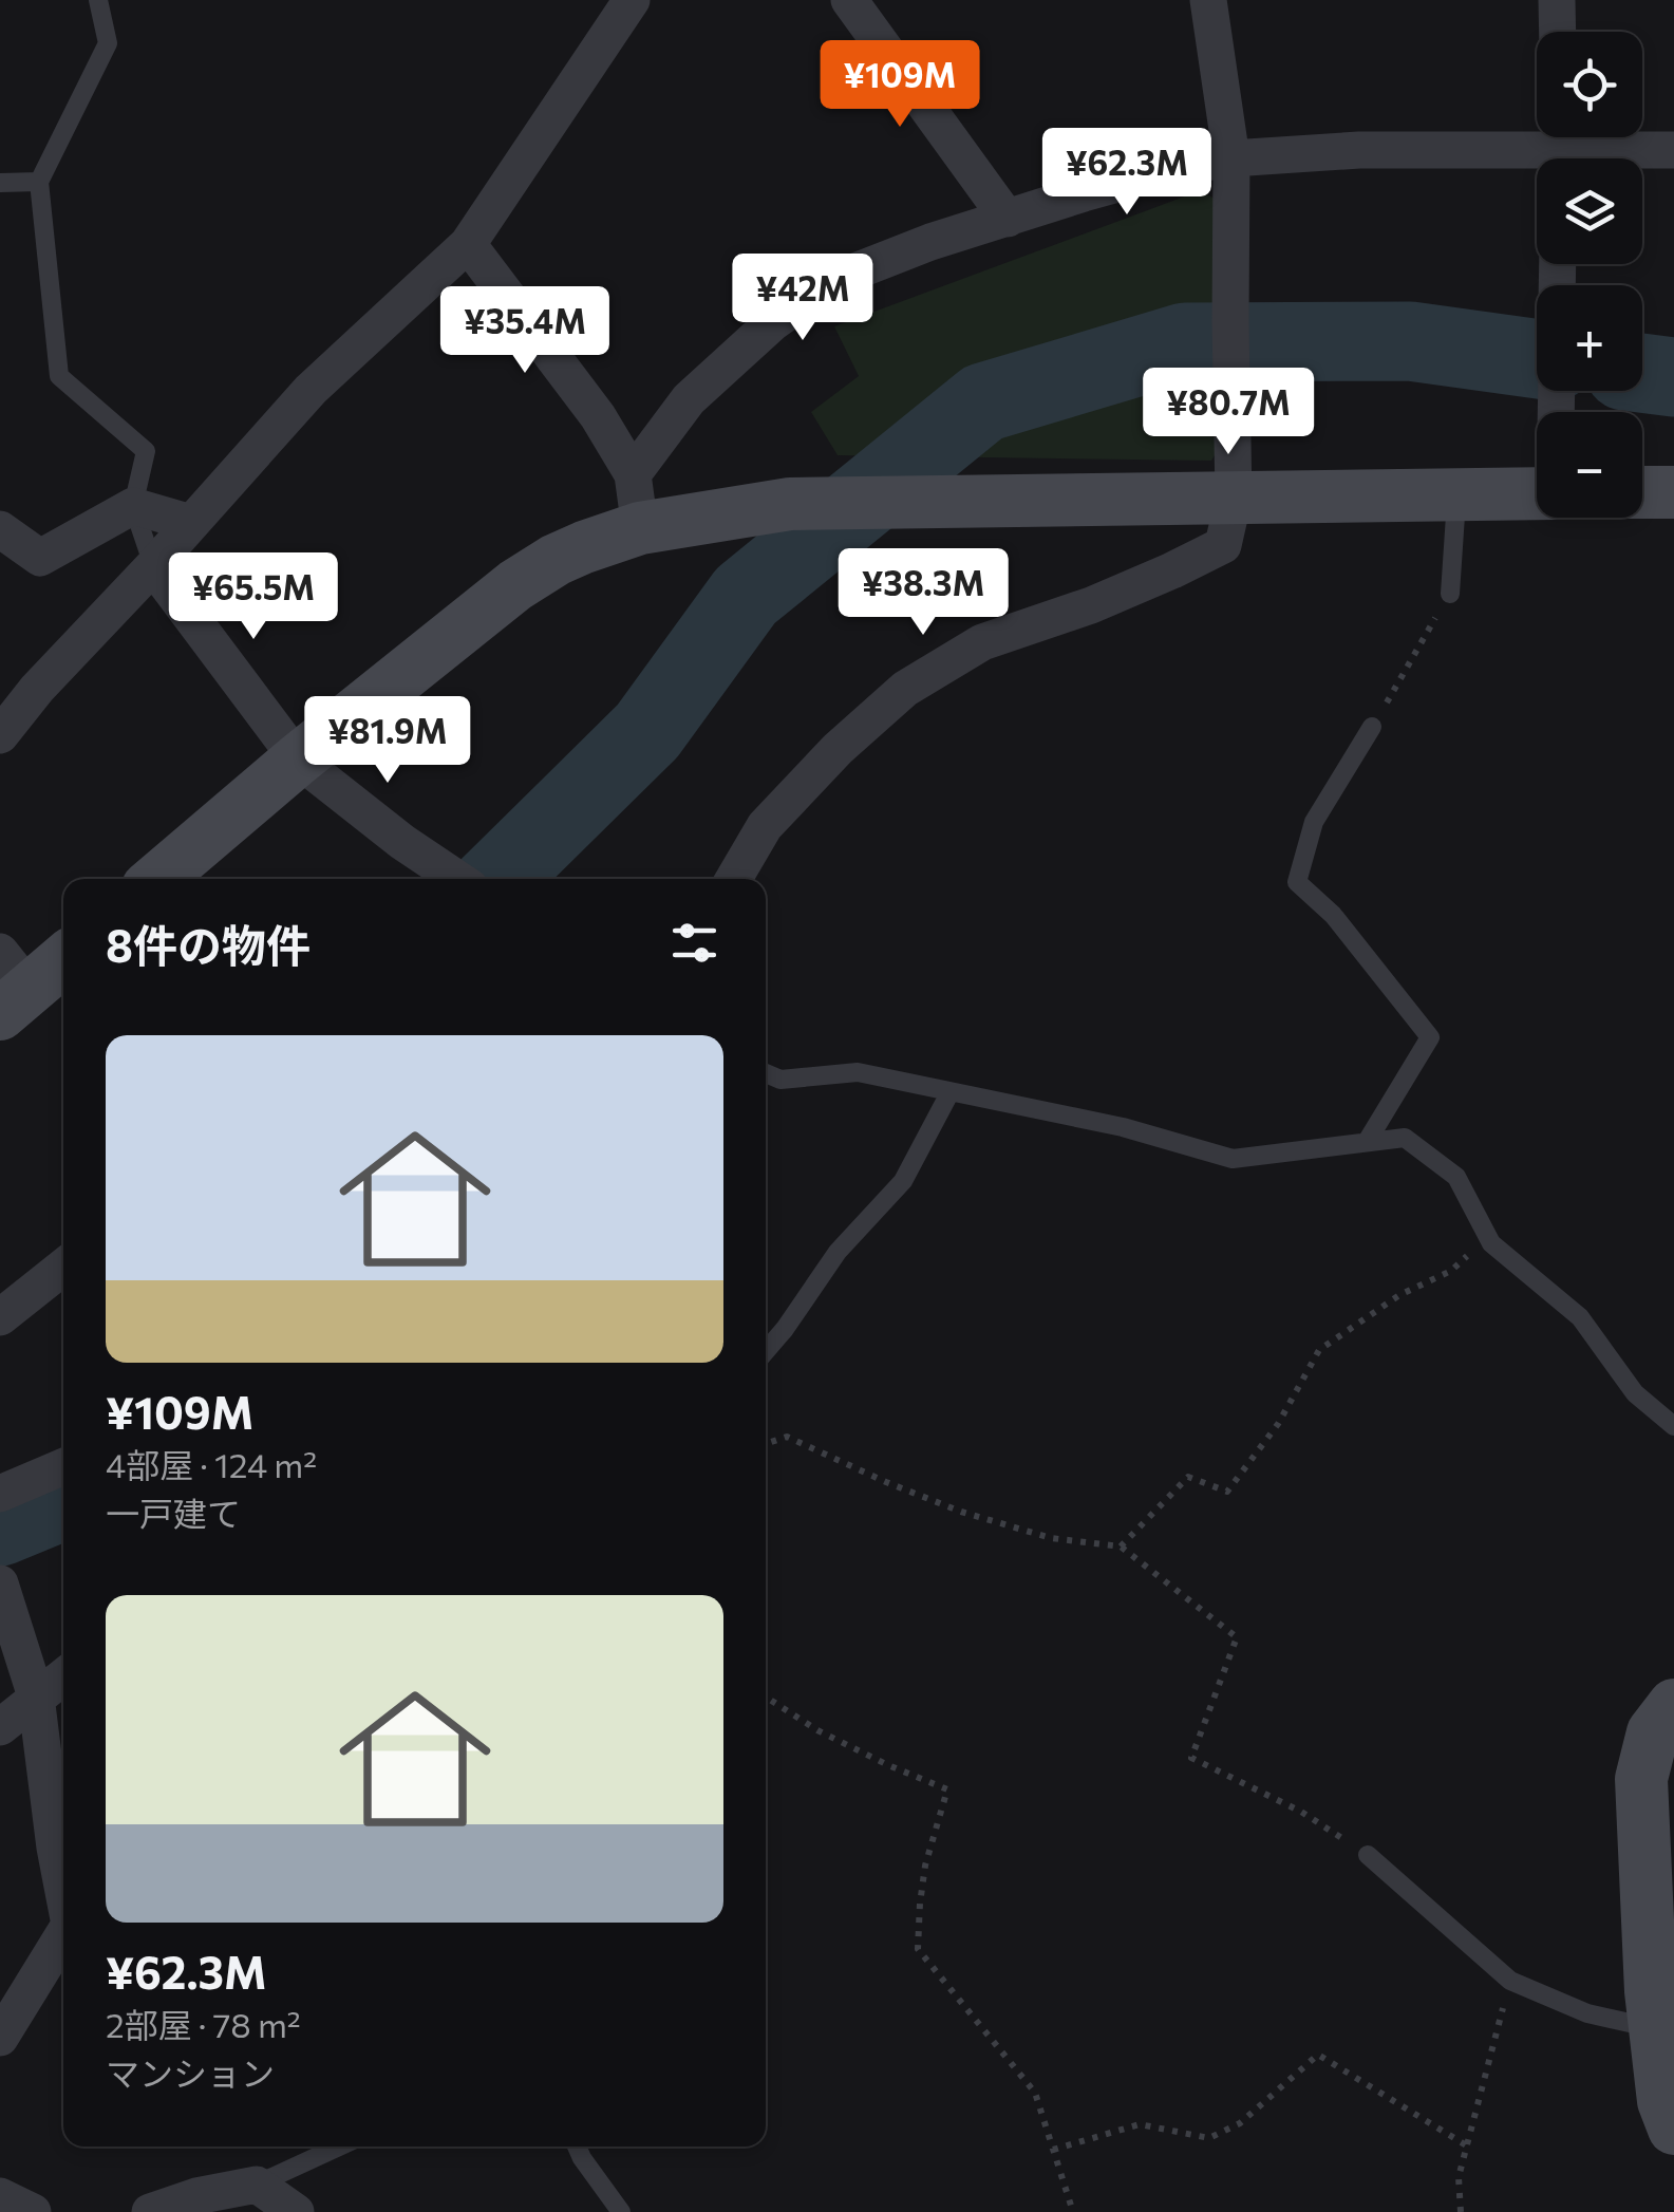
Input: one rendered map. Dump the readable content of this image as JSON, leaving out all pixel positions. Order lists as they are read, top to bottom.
{
  "page": {
    "map_buttons": ["+", "−"],
    "price": [
      "¥109M",
      "¥62.3M",
      "¥42M",
      "¥35.4M",
      "¥80.7M",
      "¥38.3M",
      "¥65.5M",
      "¥81.9M"
    ],
    "heading": "8件の物件",
    "list": [
      {
        "name": "¥109M",
        "note": "4部屋 · 124 m² · 一戸建て"
      },
      {
        "name": "¥62.3M",
        "note": "2部屋 · 78 m² · マンション"
      }
    ]
  }
}
